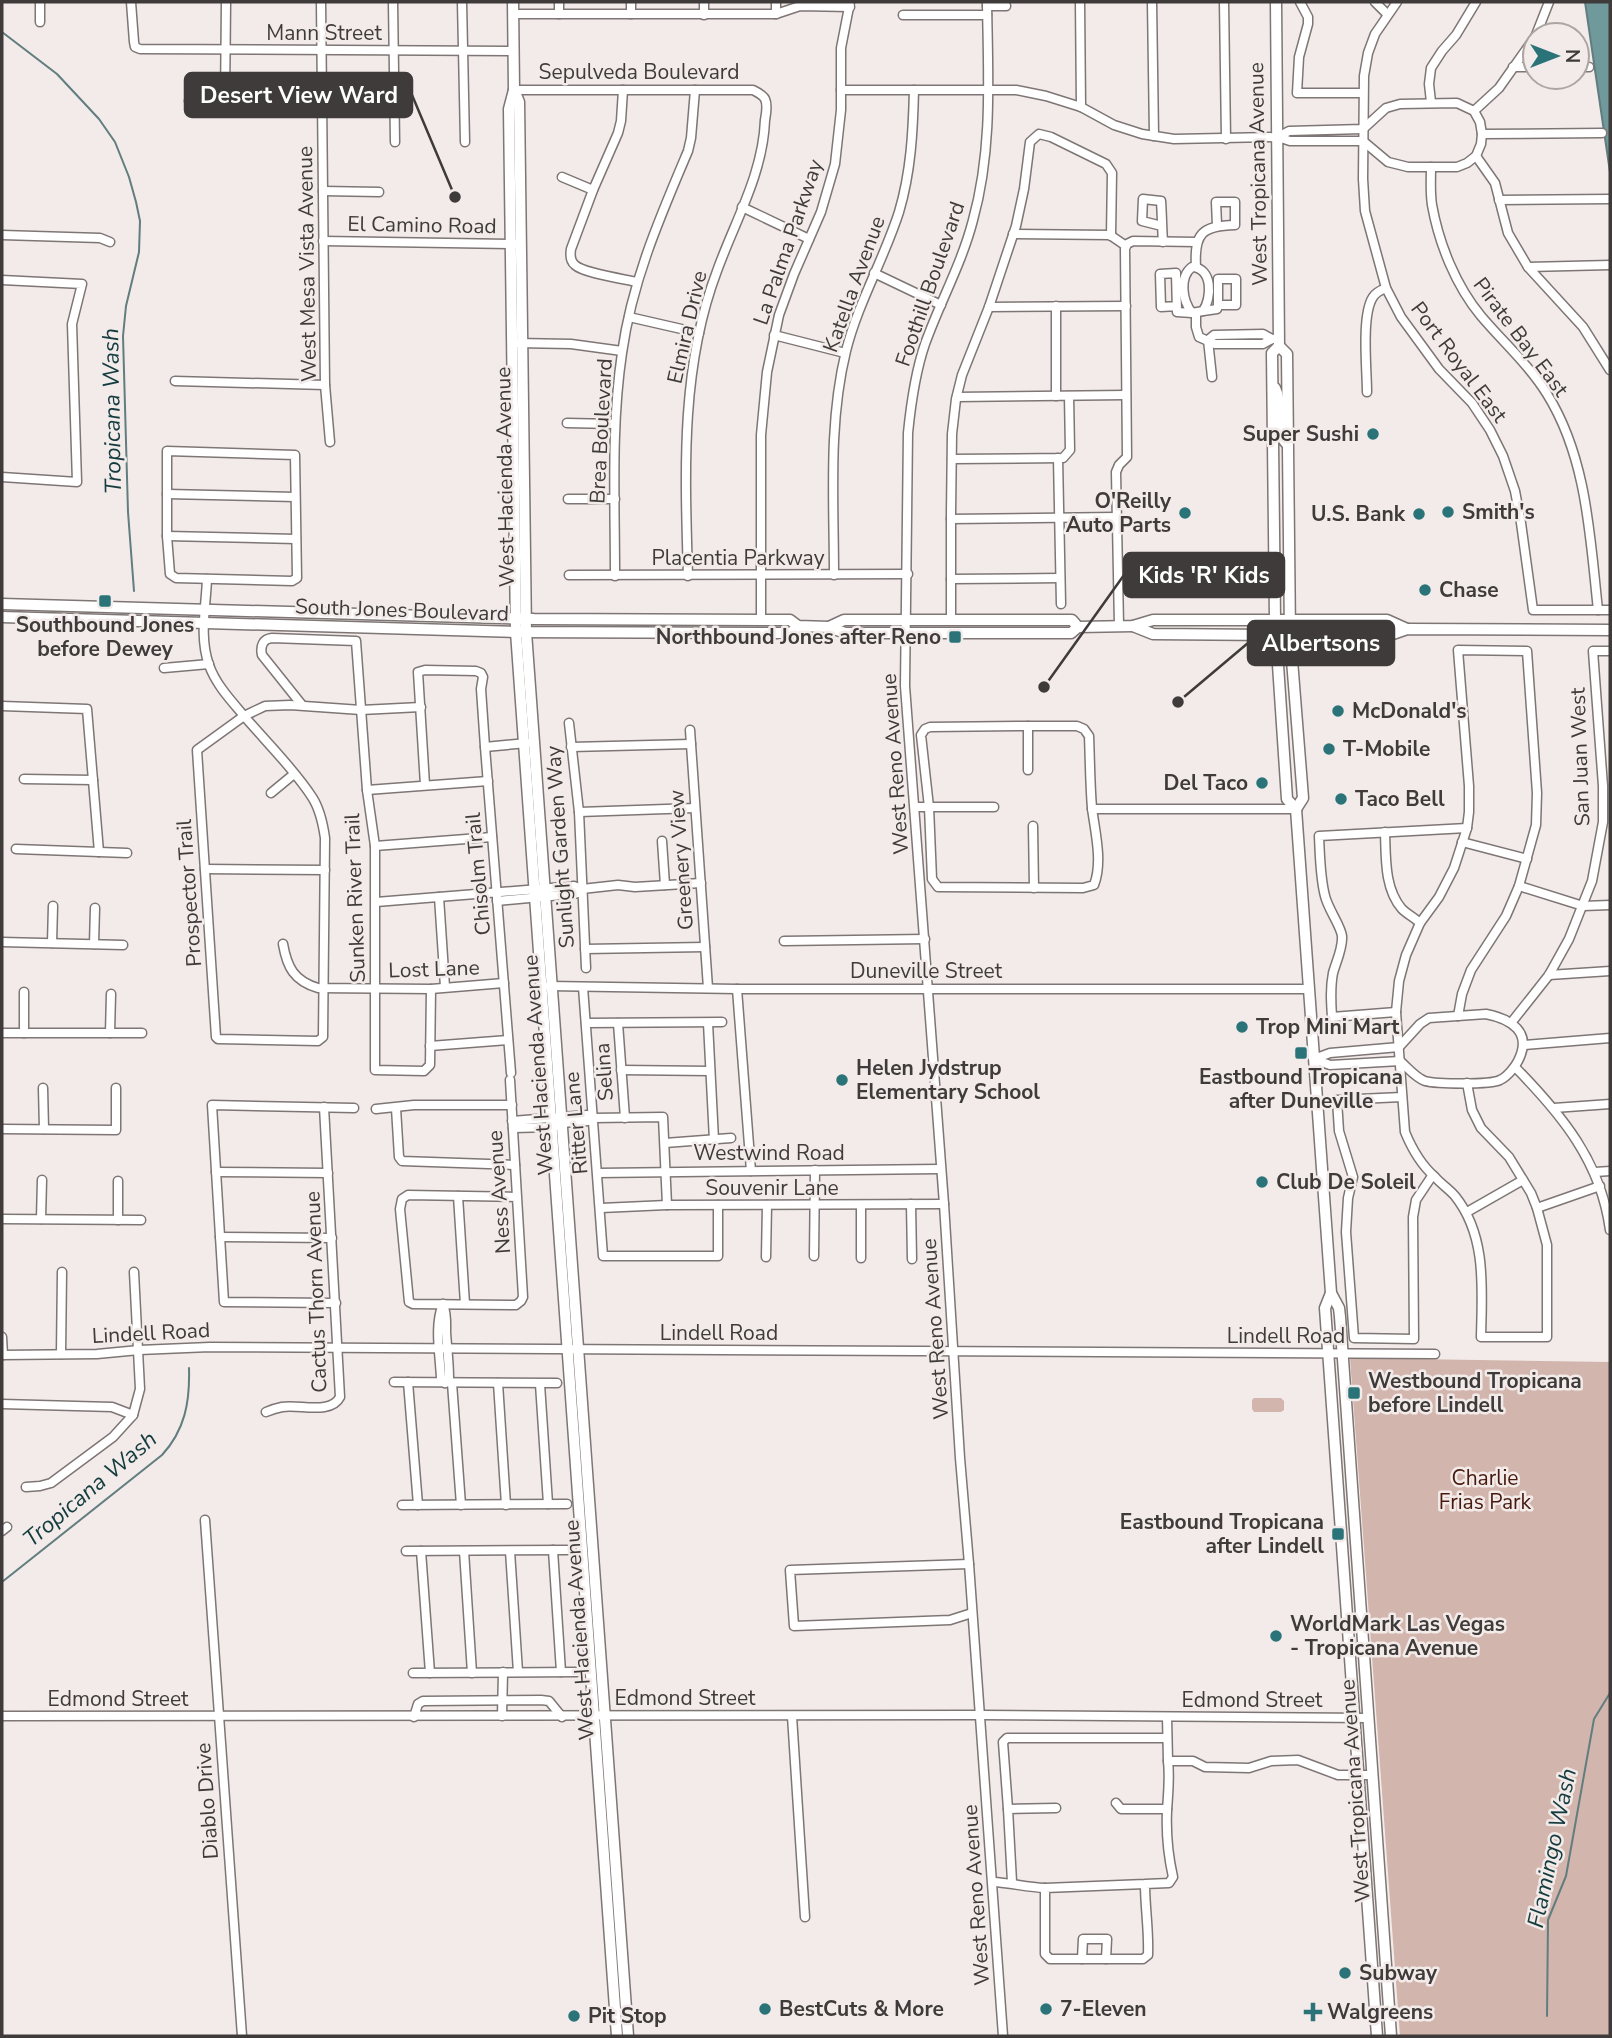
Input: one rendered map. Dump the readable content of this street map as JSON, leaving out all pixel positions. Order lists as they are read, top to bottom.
{
  "streets": {
    "main road": ["West Tropicana Avenue", "West Hacienda Avenue", "South Jones Boulevard"],
    "street": [
      "Mann Street",
      "Sepulveda Boulevard",
      "El Camino Road",
      "La Palma Parkway",
      "West Mesa Vista Avenue",
      "Katella Avenue",
      "Foothill Boulevard",
      "Elmira Drive",
      "Pirate Bay East",
      "Port Royal East",
      "Brea Boulevard",
      "Placentia Parkway",
      "San Juan West",
      "West Reno Avenue",
      "Sunlight Garden Way",
      "Greenery View",
      "Chisolm Trail",
      "Prospector Trail",
      "Sunken River Trail",
      "Lost Lane",
      "Duneville Street",
      "Selina",
      "Ritter Lane",
      "Westwind Road",
      "Souvenir Lane",
      "Ness Avenue",
      "Cactus Thorn Avenue",
      "Lindell Road",
      "Edmond Street",
      "Diablo Drive"
    ]
  },
  "crossings": [
    ["Mann Street", "West Mesa Vista Avenue"],
    ["Mann Street", "West Hacienda Avenue"],
    ["Sepulveda Boulevard", "Elmira Drive"],
    ["Sepulveda Boulevard", "Brea Boulevard"],
    ["Sepulveda Boulevard", "West Hacienda Avenue"],
    ["West Tropicana Avenue", "South Jones Boulevard"],
    ["West Tropicana Avenue", "Duneville Street"],
    ["West Tropicana Avenue", "Lindell Road"],
    ["West Tropicana Avenue", "Edmond Street"],
    ["El Camino Road", "West Mesa Vista Avenue"],
    ["El Camino Road", "West Hacienda Avenue"],
    ["La Palma Parkway", "Placentia Parkway"],
    ["La Palma Parkway", "South Jones Boulevard"],
    ["Katella Avenue", "Placentia Parkway"],
    ["Foothill Boulevard", "Placentia Parkway"],
    ["Foothill Boulevard", "South Jones Boulevard"],
    ["Foothill Boulevard", "West Reno Avenue"],
    ["Elmira Drive", "Placentia Parkway"],
    ["Pirate Bay East", "Port Royal East"],
    ["Brea Boulevard", "Placentia Parkway"],
    ["West Hacienda Avenue", "South Jones Boulevard"],
    ["West Hacienda Avenue", "Duneville Street"],
    ["West Hacienda Avenue", "Lindell Road"],
    ["West Hacienda Avenue", "Edmond Street"],
    ["South Jones Boulevard", "West Reno Avenue"],
    ["West Reno Avenue", "Duneville Street"],
    ["West Reno Avenue", "Westwind Road"],
    ["West Reno Avenue", "Souvenir Lane"],
    ["West Reno Avenue", "Lindell Road"],
    ["West Reno Avenue", "Edmond Street"],
    ["Greenery View", "Duneville Street"],
    ["Chisolm Trail", "Lost Lane"],
    ["Chisolm Trail", "Ness Avenue"],
    ["Prospector Trail", "Lost Lane"],
    ["Sunken River Trail", "Lost Lane"],
    ["Duneville Street", "Ritter Lane"],
    ["Ritter Lane", "Westwind Road"],
    ["Ritter Lane", "Souvenir Lane"],
    ["Cactus Thorn Avenue", "Lindell Road"],
    ["Edmond Street", "Diablo Drive"]
  ],
  "water": ["Tropicana Wash", "Flamingo Wash"],
  "parks": ["Charlie Frias Park"],
  "places": {
    "other": [
      "Desert View Ward",
      "Super Sushi",
      "Smith's",
      "O'Reilly Auto Parts",
      "U.S. Bank",
      "Chase",
      "Kids 'R' Kids",
      "Albertsons",
      "McDonald's",
      "T-Mobile",
      "Del Taco",
      "Taco Bell",
      "Trop Mini Mart",
      "Helen Jydstrup Elementary School",
      "Club De Soleil",
      "WorldMark Las Vegas - Tropicana Avenue",
      "Subway",
      "BestCuts & More",
      "7-Eleven",
      "Pit Stop"
    ],
    "transit": [
      "Southbound Jones before Dewey",
      "Northbound Jones after Reno",
      "Eastbound Tropicana after Duneville",
      "Westbound Tropicana before Lindell",
      "Eastbound Tropicana after Lindell"
    ],
    "health": ["Walgreens"]
  },
  "north": "right"
}
